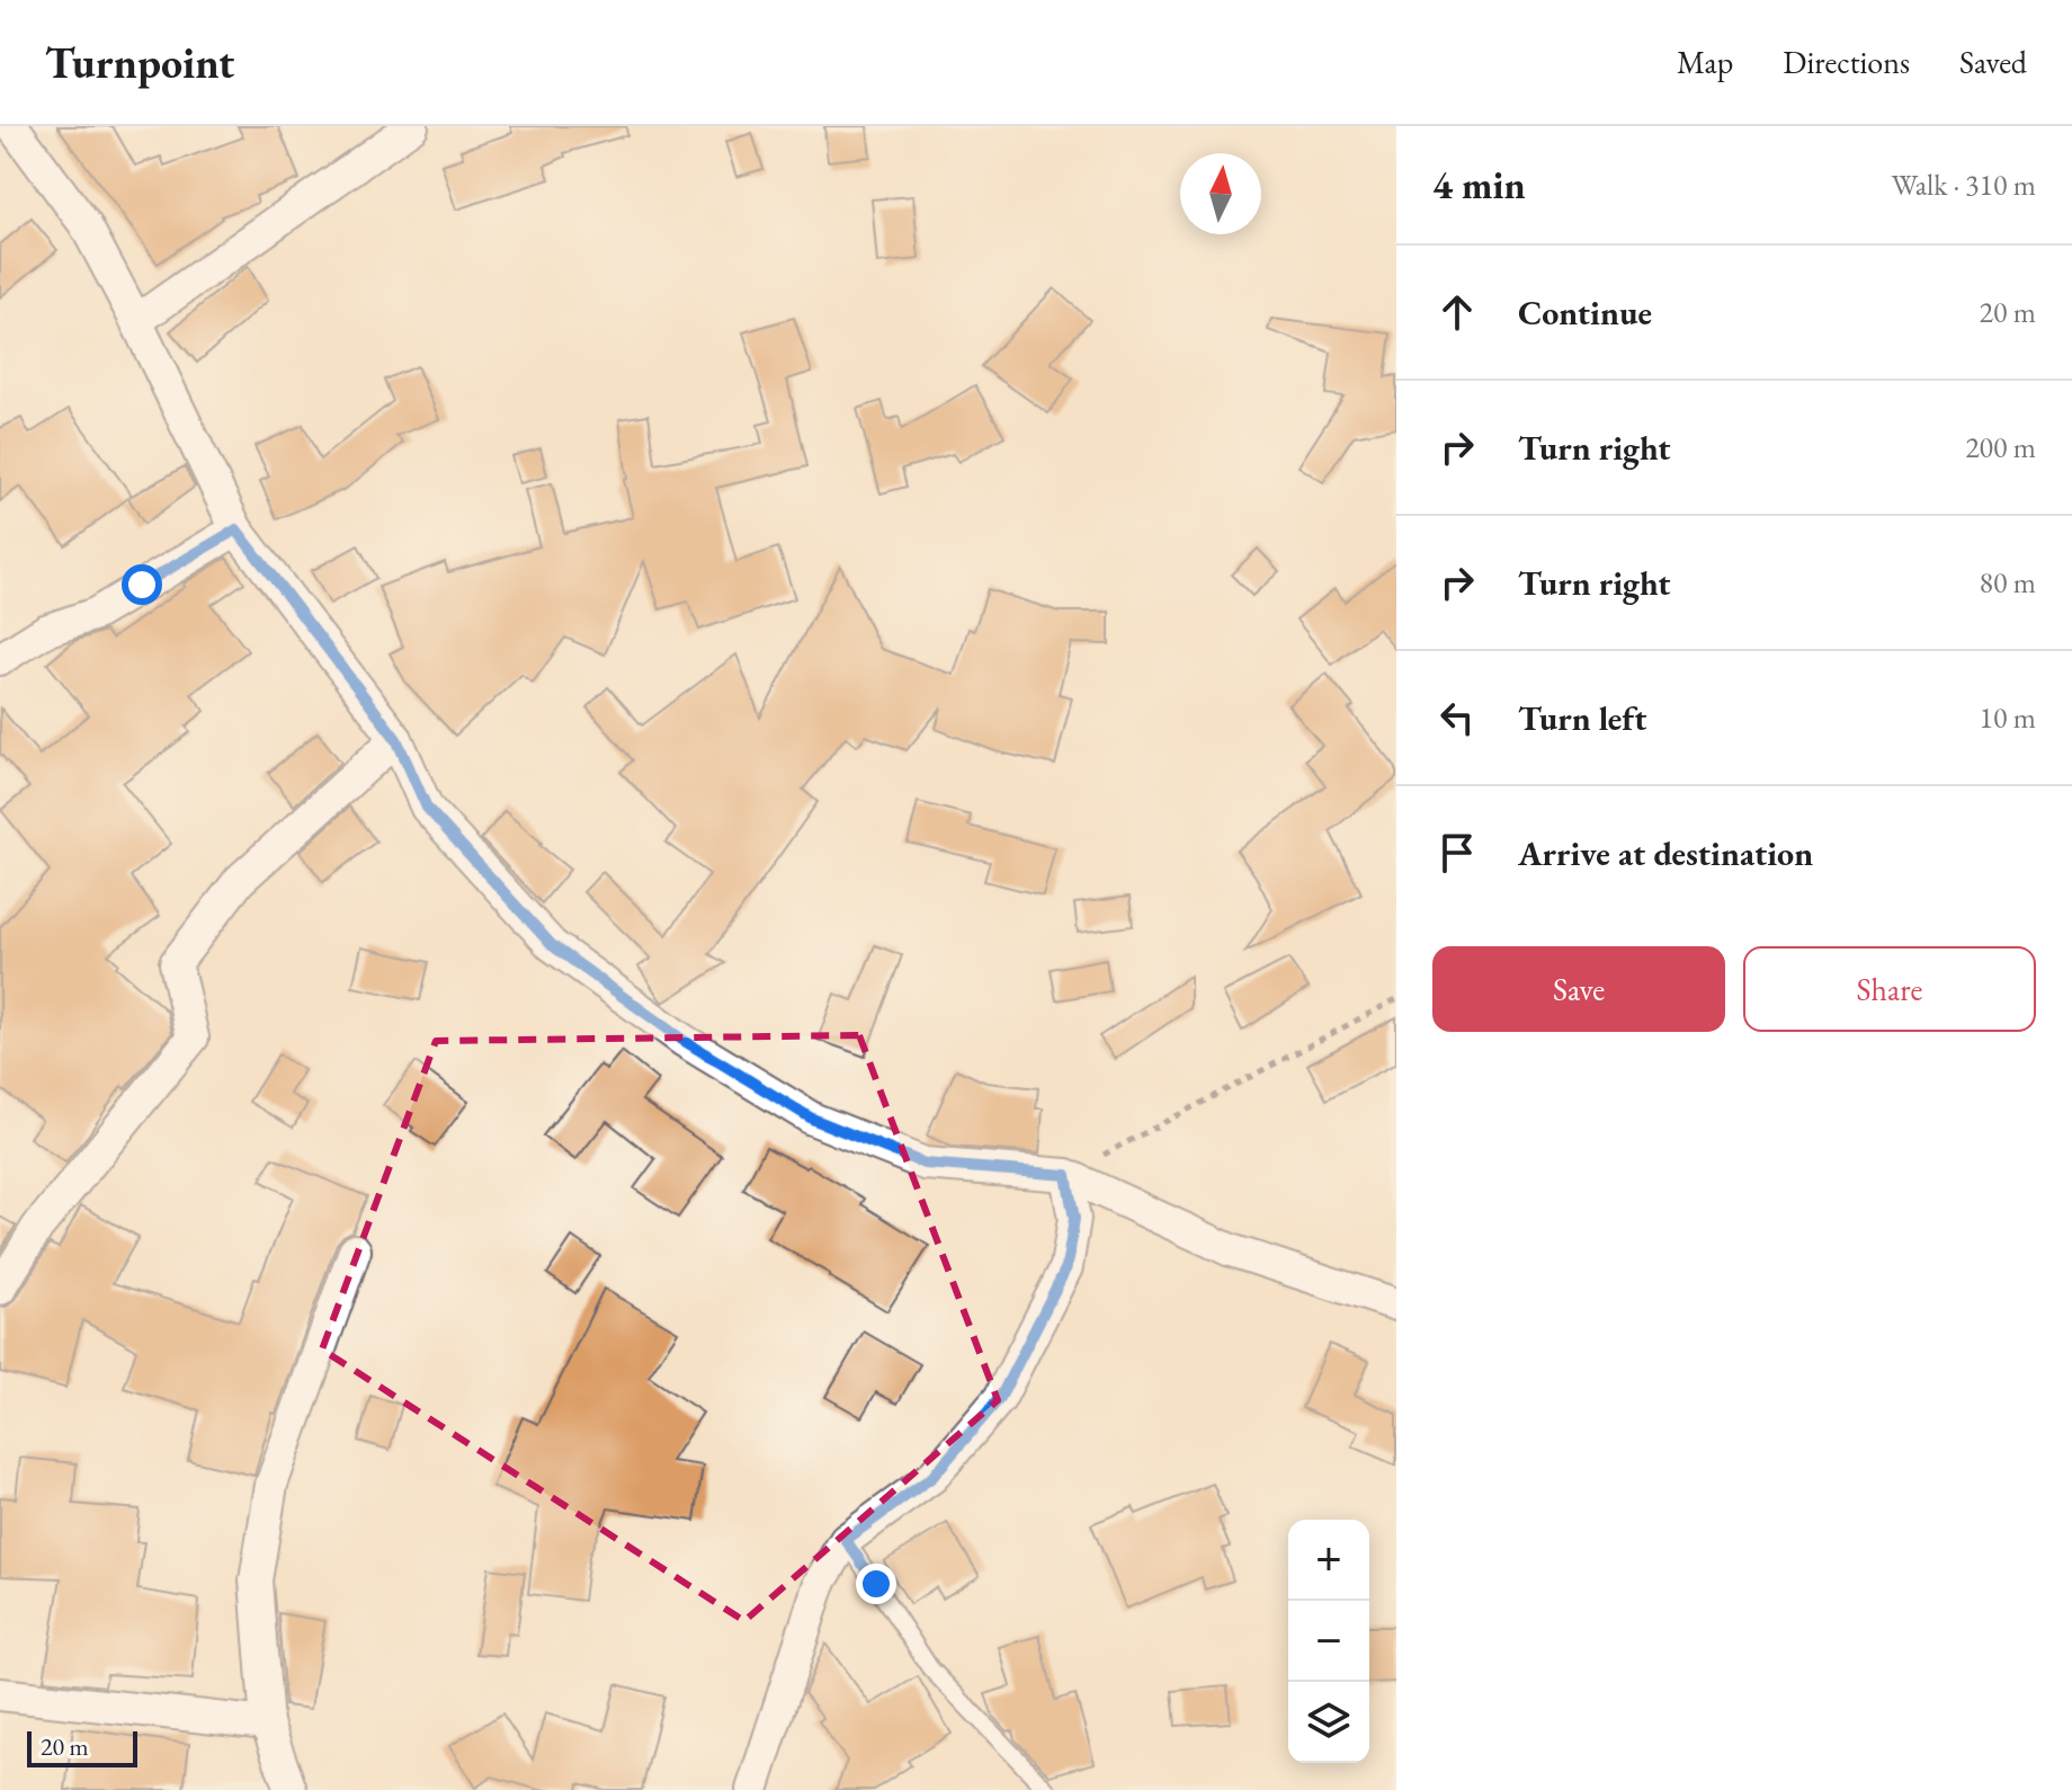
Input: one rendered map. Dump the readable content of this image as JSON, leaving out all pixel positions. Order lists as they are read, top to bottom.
{
  "scale_bar": "20 m",
  "north": "top",
  "page": {
    "header": "Turnpoint",
    "nav": ["Map", "Directions", "Saved"],
    "heading": ["4 min", "Walk · 310 m"],
    "list": [
      ["Continue", "20 m"],
      ["Turn right", "200 m"],
      ["Turn right", "80 m"],
      ["Turn left", "10 m"],
      "Arrive at destination"
    ],
    "buttons": ["Save", "Share"],
    "map_buttons": ["+", "−"],
    "scale": "20 m"
  }
}
